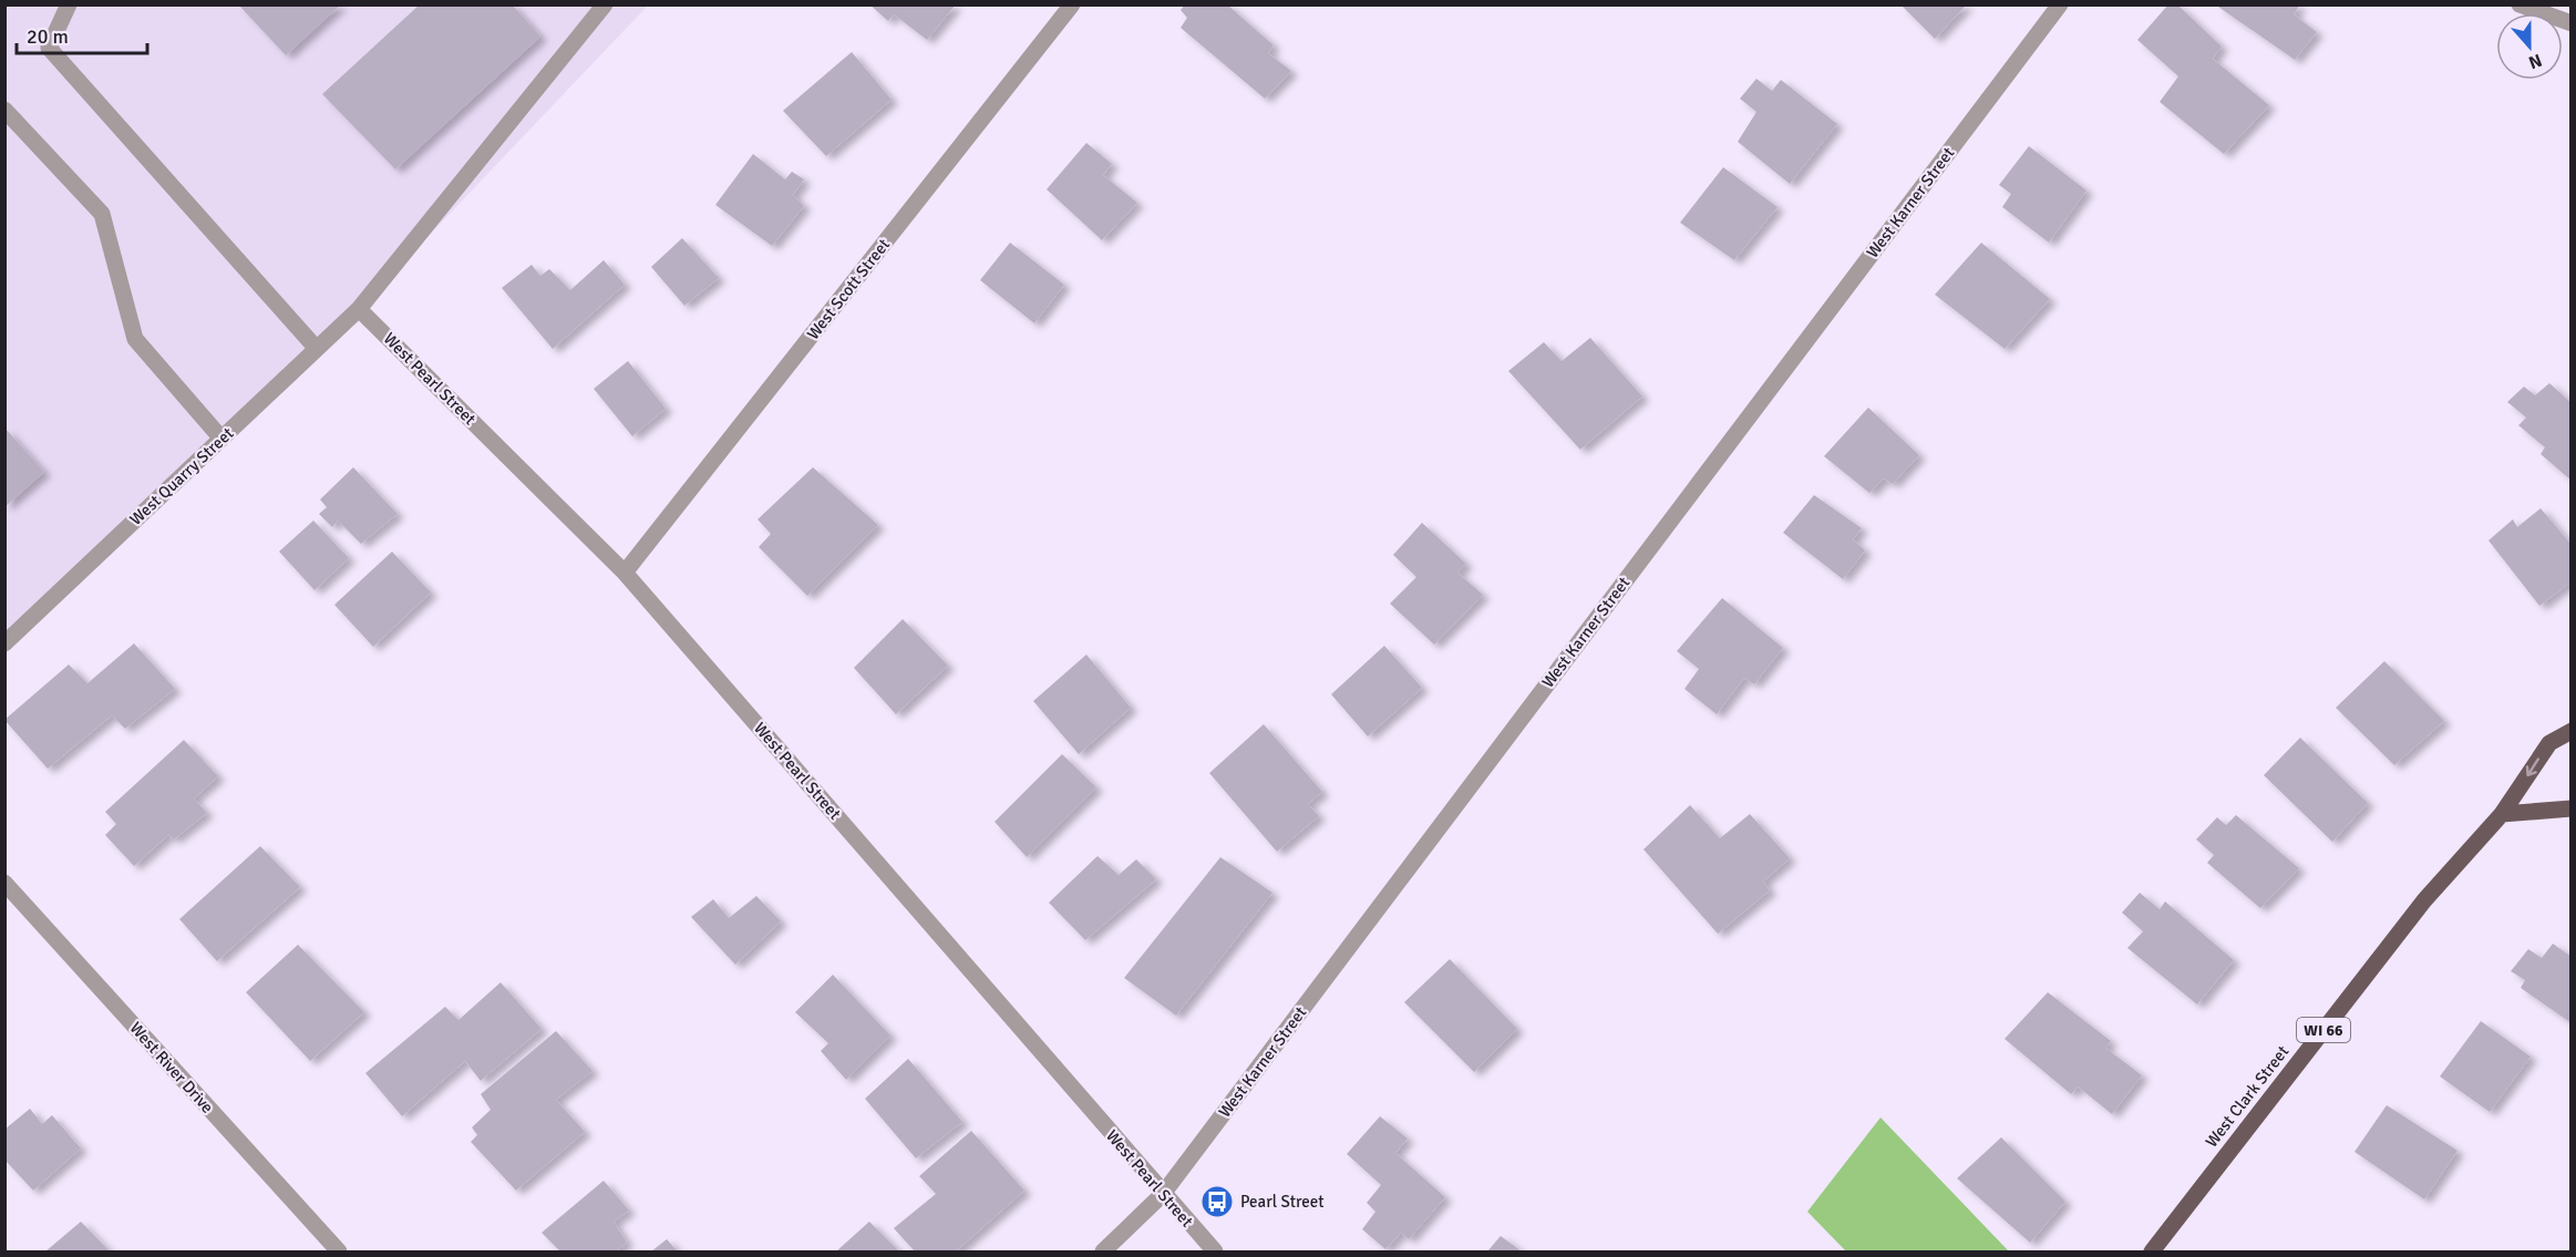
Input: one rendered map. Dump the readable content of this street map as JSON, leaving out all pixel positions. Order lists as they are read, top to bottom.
{
  "streets": {
    "main road": ["WI 66", "West Clark Street"],
    "street": [
      "West Karner Street",
      "West Scott Street",
      "West Pearl Street",
      "West Quarry Street",
      "West River Drive"
    ]
  },
  "crossings": [
    ["West Karner Street", "West Pearl Street"],
    ["West Scott Street", "West Pearl Street"],
    ["West Pearl Street", "West Quarry Street"]
  ],
  "places": {
    "bus stop": ["Pearl Street"]
  },
  "scale_bar": "20 m",
  "north": "bottom"
}
